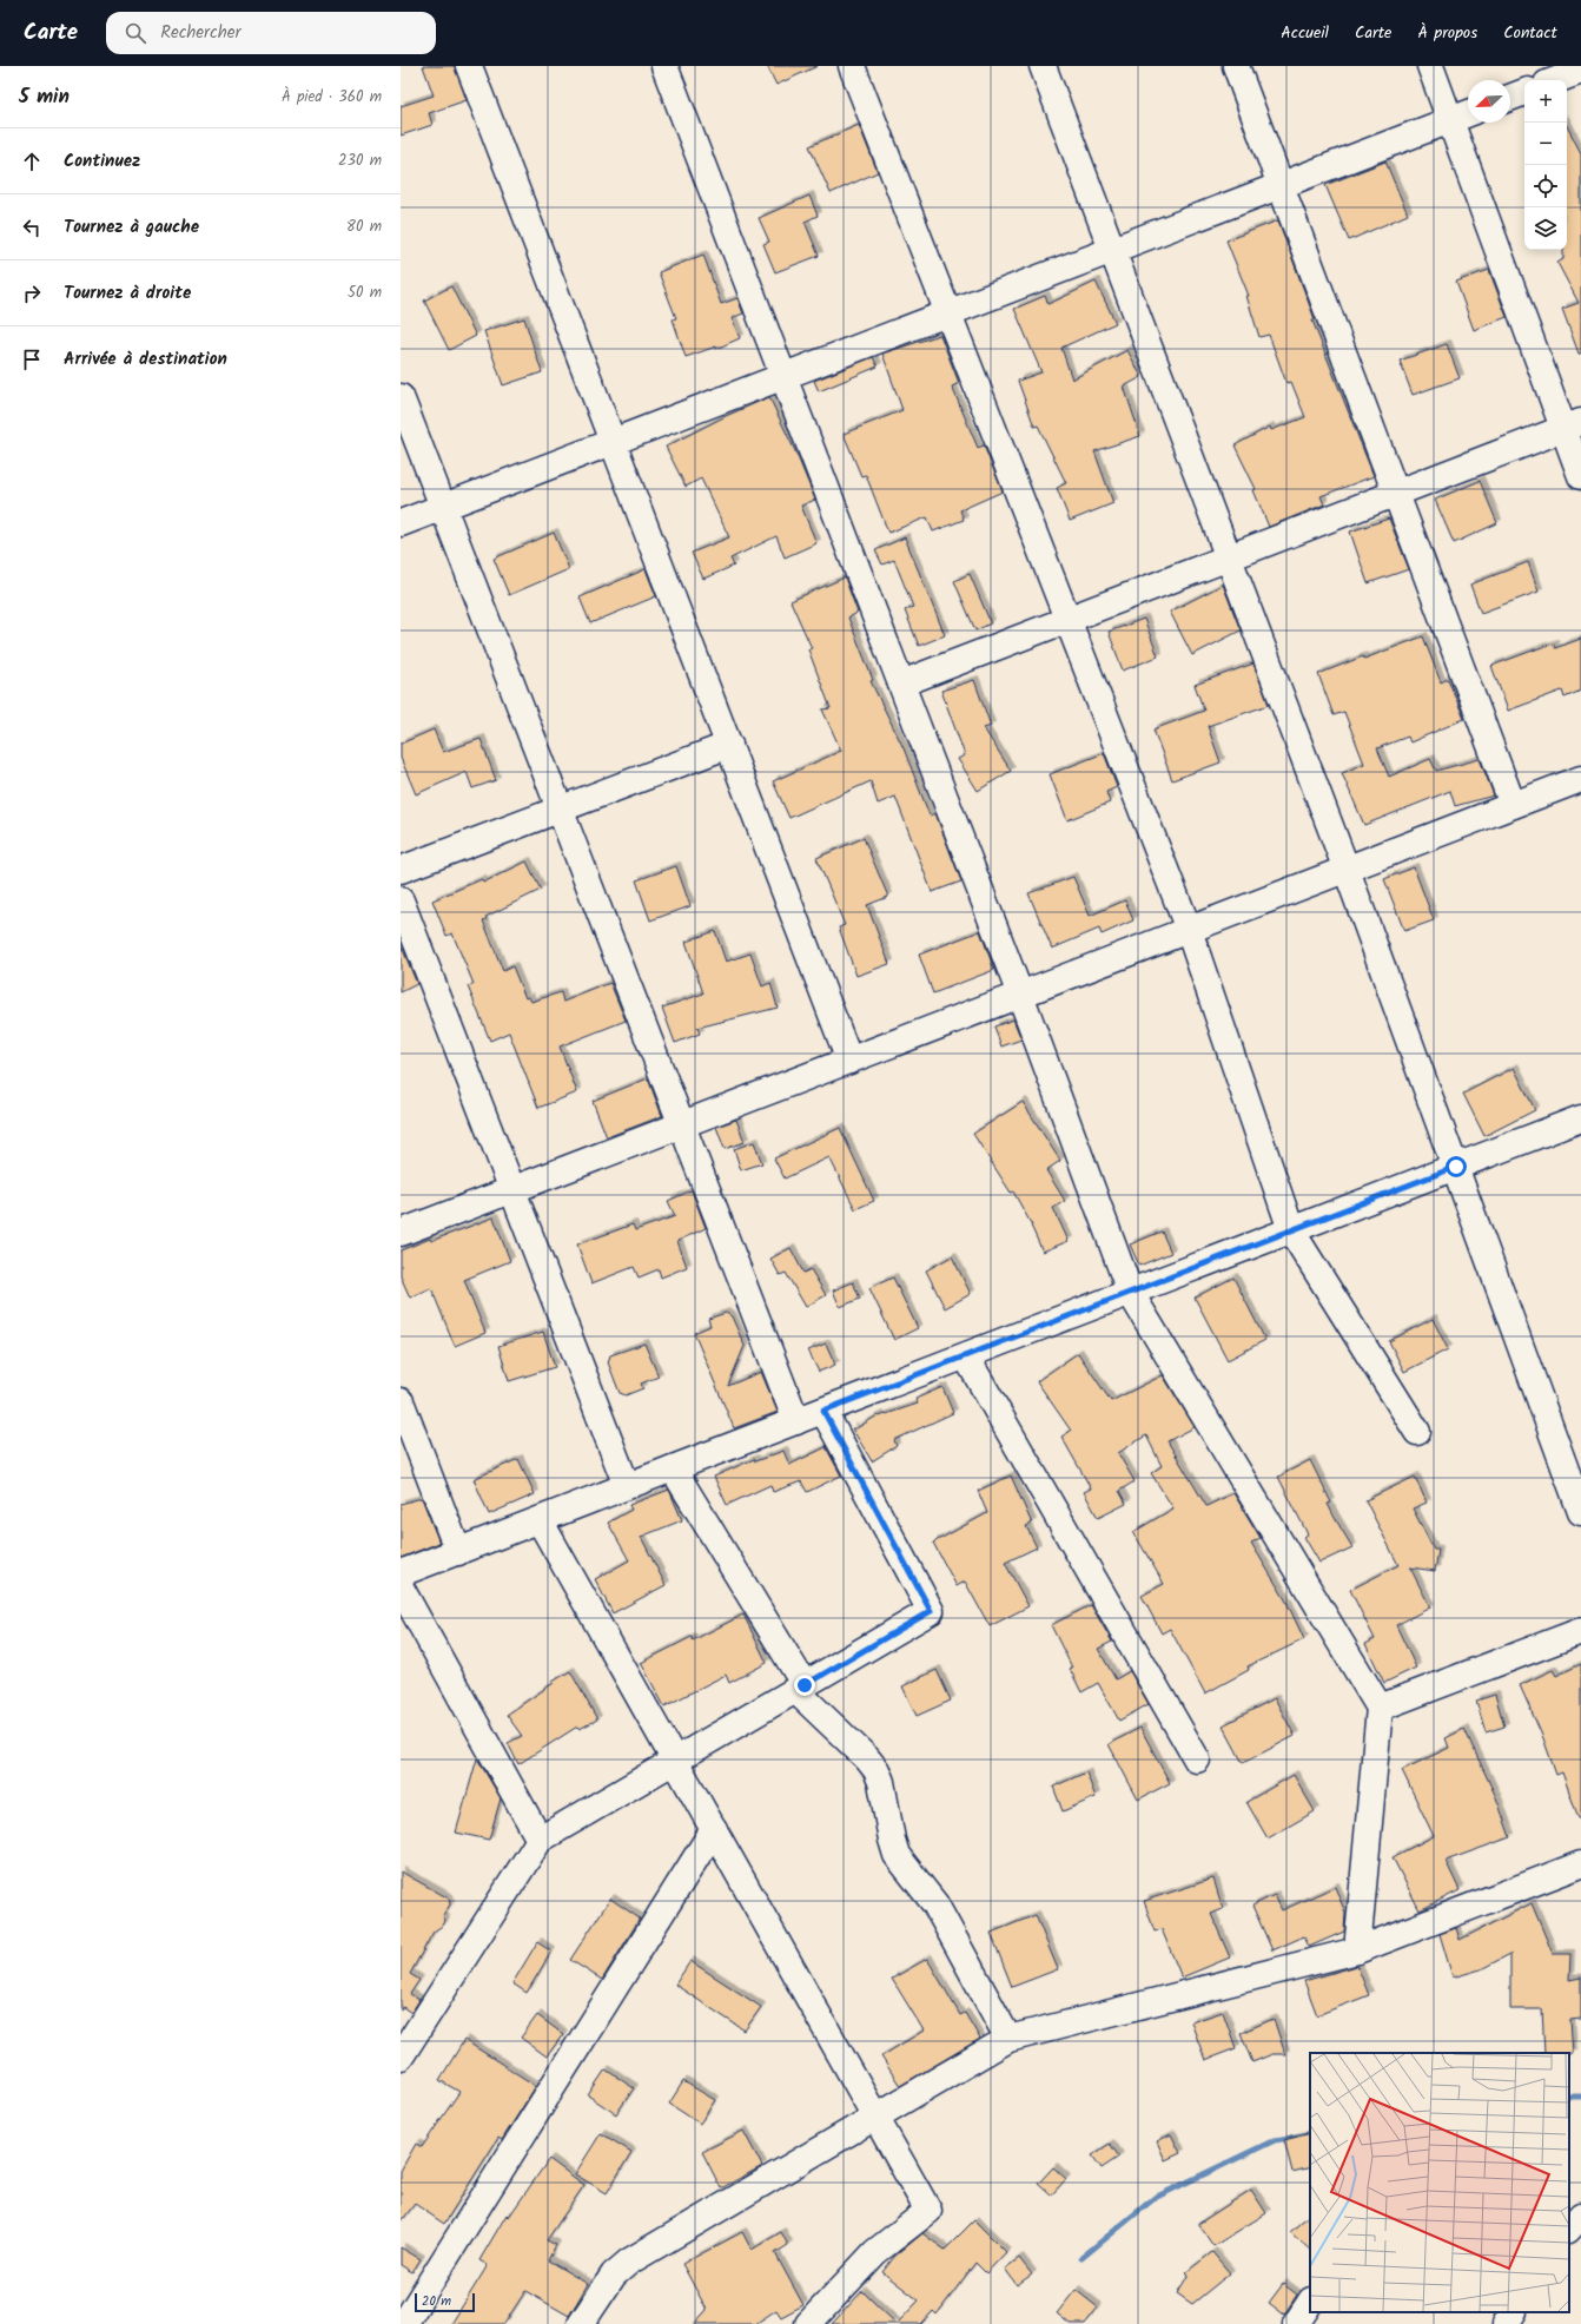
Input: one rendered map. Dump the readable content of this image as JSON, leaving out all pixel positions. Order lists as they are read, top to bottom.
{
  "scale_bar": "20 m",
  "north": "bottom left",
  "page": {
    "header": "Carte",
    "search": "Rechercher",
    "nav": [
      "Accueil",
      "Carte",
      "À propos",
      "Contact"
    ],
    "heading": ["5 min", "À pied · 360 m"],
    "map_buttons": ["+", "−"],
    "list": [
      ["Continuez", "230 m"],
      ["Tournez à gauche", "80 m"],
      ["Tournez à droite", "50 m"],
      "Arrivée à destination"
    ],
    "scale": "20 m"
  }
}
